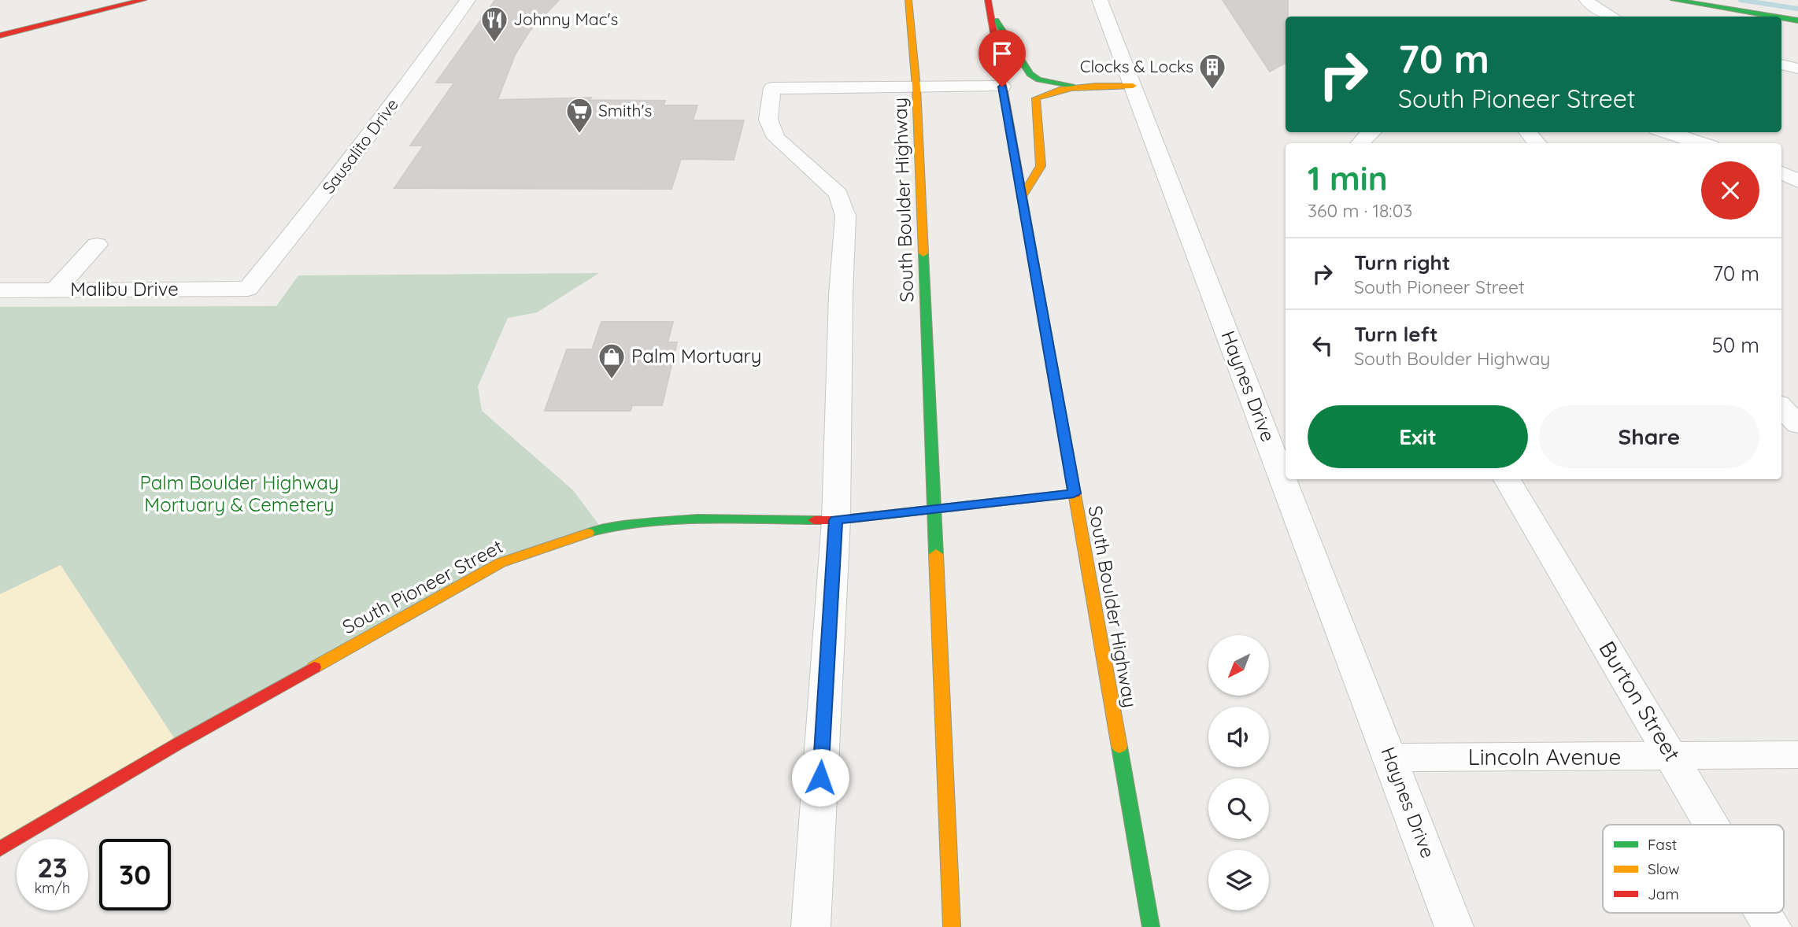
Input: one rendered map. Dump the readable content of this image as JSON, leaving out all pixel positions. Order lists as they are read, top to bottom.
{
  "streets": {
    "main road": ["South Boulder Highway", "South Pioneer Street"],
    "street": [
      "Sausalito Drive",
      "Malibu Drive",
      "Haynes Drive",
      "Burton Street",
      "Lincoln Avenue"
    ]
  },
  "crossings": [
    ["Sausalito Drive", "Malibu Drive"],
    ["South Boulder Highway", "South Pioneer Street"],
    ["Haynes Drive", "Lincoln Avenue"],
    ["Burton Street", "Lincoln Avenue"]
  ],
  "parks": ["Palm Boulder Highway Mortuary & Cemetery"],
  "places": {
    "restaurant": ["Johnny Mac's"],
    "building": ["Clocks & Locks"],
    "supermarket": ["Smith's"],
    "shop": ["Palm Mortuary"]
  },
  "legend": ["Fast", "Slow", "Jam"],
  "north": "bottom left",
  "page": {
    "turn": ["70 m", "South Pioneer Street"],
    "heading": ["1 min", "360 m · 18:03"],
    "list": [
      {
        "name": "Turn right",
        "note": "South Pioneer Street",
        "value": "70 m"
      },
      {
        "name": "Turn left",
        "note": "South Boulder Highway",
        "value": "50 m"
      }
    ],
    "buttons": ["Exit", "Share"],
    "speed": "23 km/h",
    "limit": "30"
  }
}
